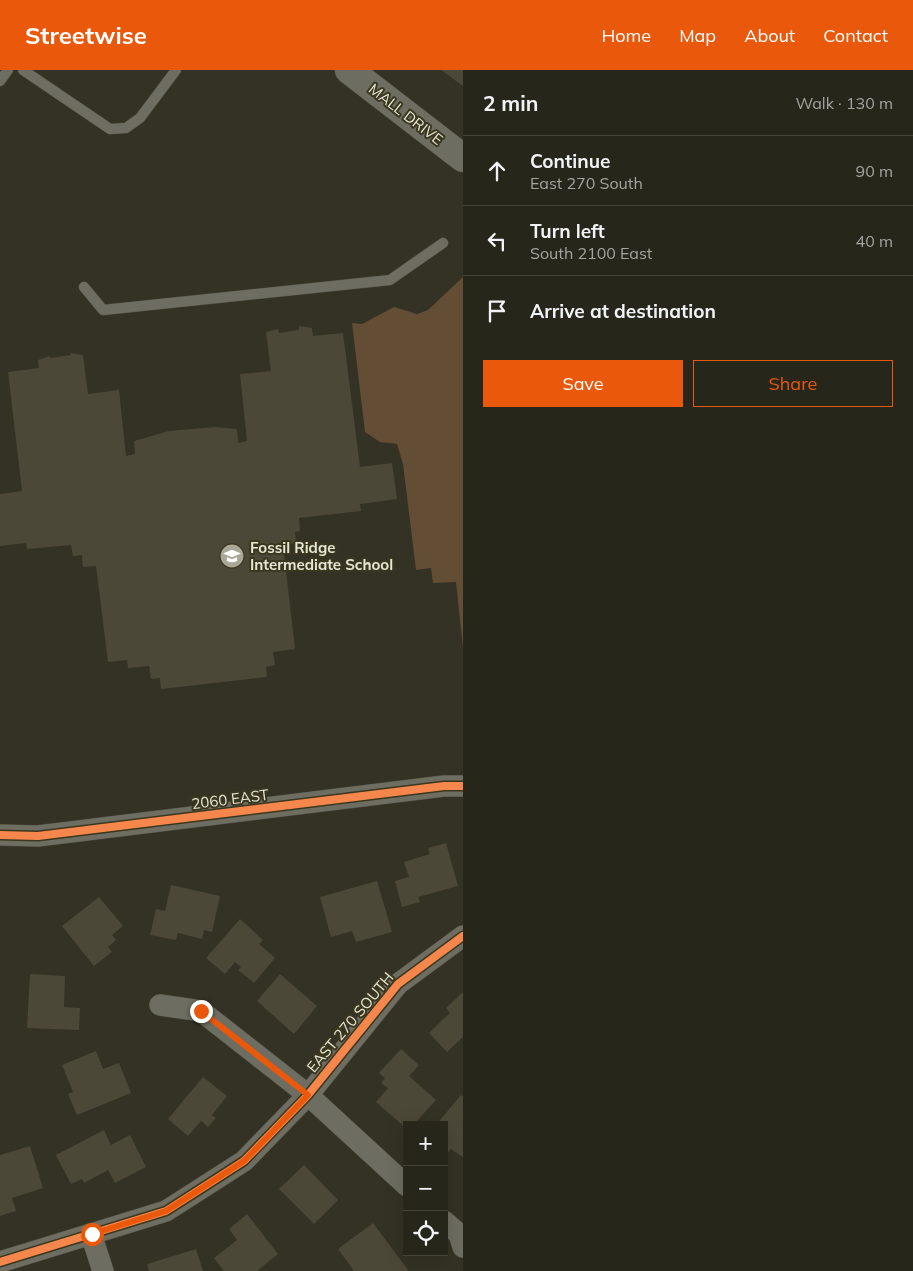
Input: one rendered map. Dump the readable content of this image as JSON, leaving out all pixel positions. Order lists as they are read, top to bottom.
{
  "streets": {
    "main road": ["MALL DRIVE"],
    "street": ["2060 EAST", "EAST 270 SOUTH"]
  },
  "places": {
    "school or university": ["Fossil Ridge Intermediate School"]
  },
  "page": {
    "header": "Streetwise",
    "nav": [
      "Home",
      "Map",
      "About",
      "Contact"
    ],
    "heading": ["2 min", "Walk · 130 m"],
    "list": [
      ["Continue", "East 270 South", "90 m"],
      ["Turn left", "South 2100 East", "40 m"],
      "Arrive at destination"
    ],
    "buttons": ["Save", "Share"],
    "map_buttons": ["+", "−"]
  }
}
